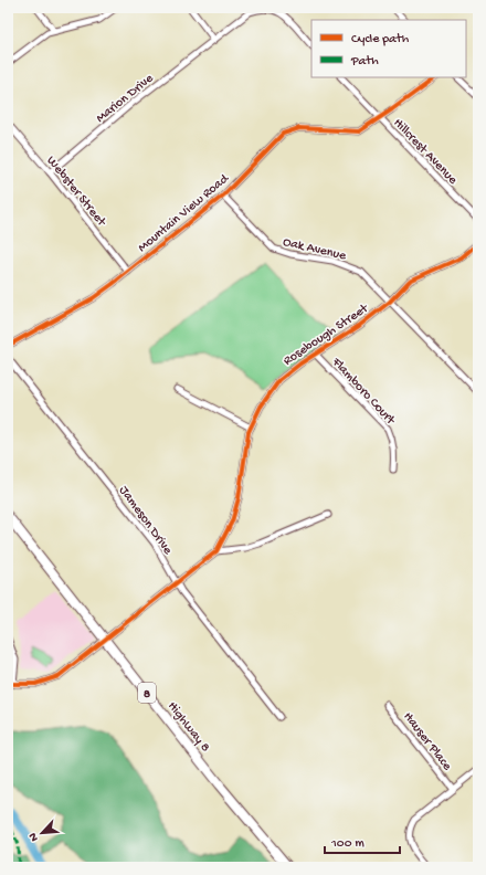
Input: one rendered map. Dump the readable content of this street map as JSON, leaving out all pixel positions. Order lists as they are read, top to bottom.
{
  "streets": {
    "main road": ["8", "Highway 8"],
    "street": [
      "Marion Drive",
      "Hillcrest Avenue",
      "Webster Street",
      "Mountain View Road",
      "Oak Avenue",
      "Rosebough Street",
      "Flamboro Court",
      "Jameson Drive",
      "Hauser Place"
    ]
  },
  "crossings": [
    ["Marion Drive", "Webster Street"],
    ["Hillcrest Avenue", "Mountain View Road"],
    ["Webster Street", "Mountain View Road"],
    ["Mountain View Road", "Oak Avenue"],
    ["Oak Avenue", "Rosebough Street"],
    ["Rosebough Street", "Flamboro Court"],
    ["Rosebough Street", "Jameson Drive"],
    ["Rosebough Street", "Highway 8"]
  ],
  "legend": ["Cycle path", "Path"],
  "scale_bar": "100 m",
  "north": "bottom left"
}
